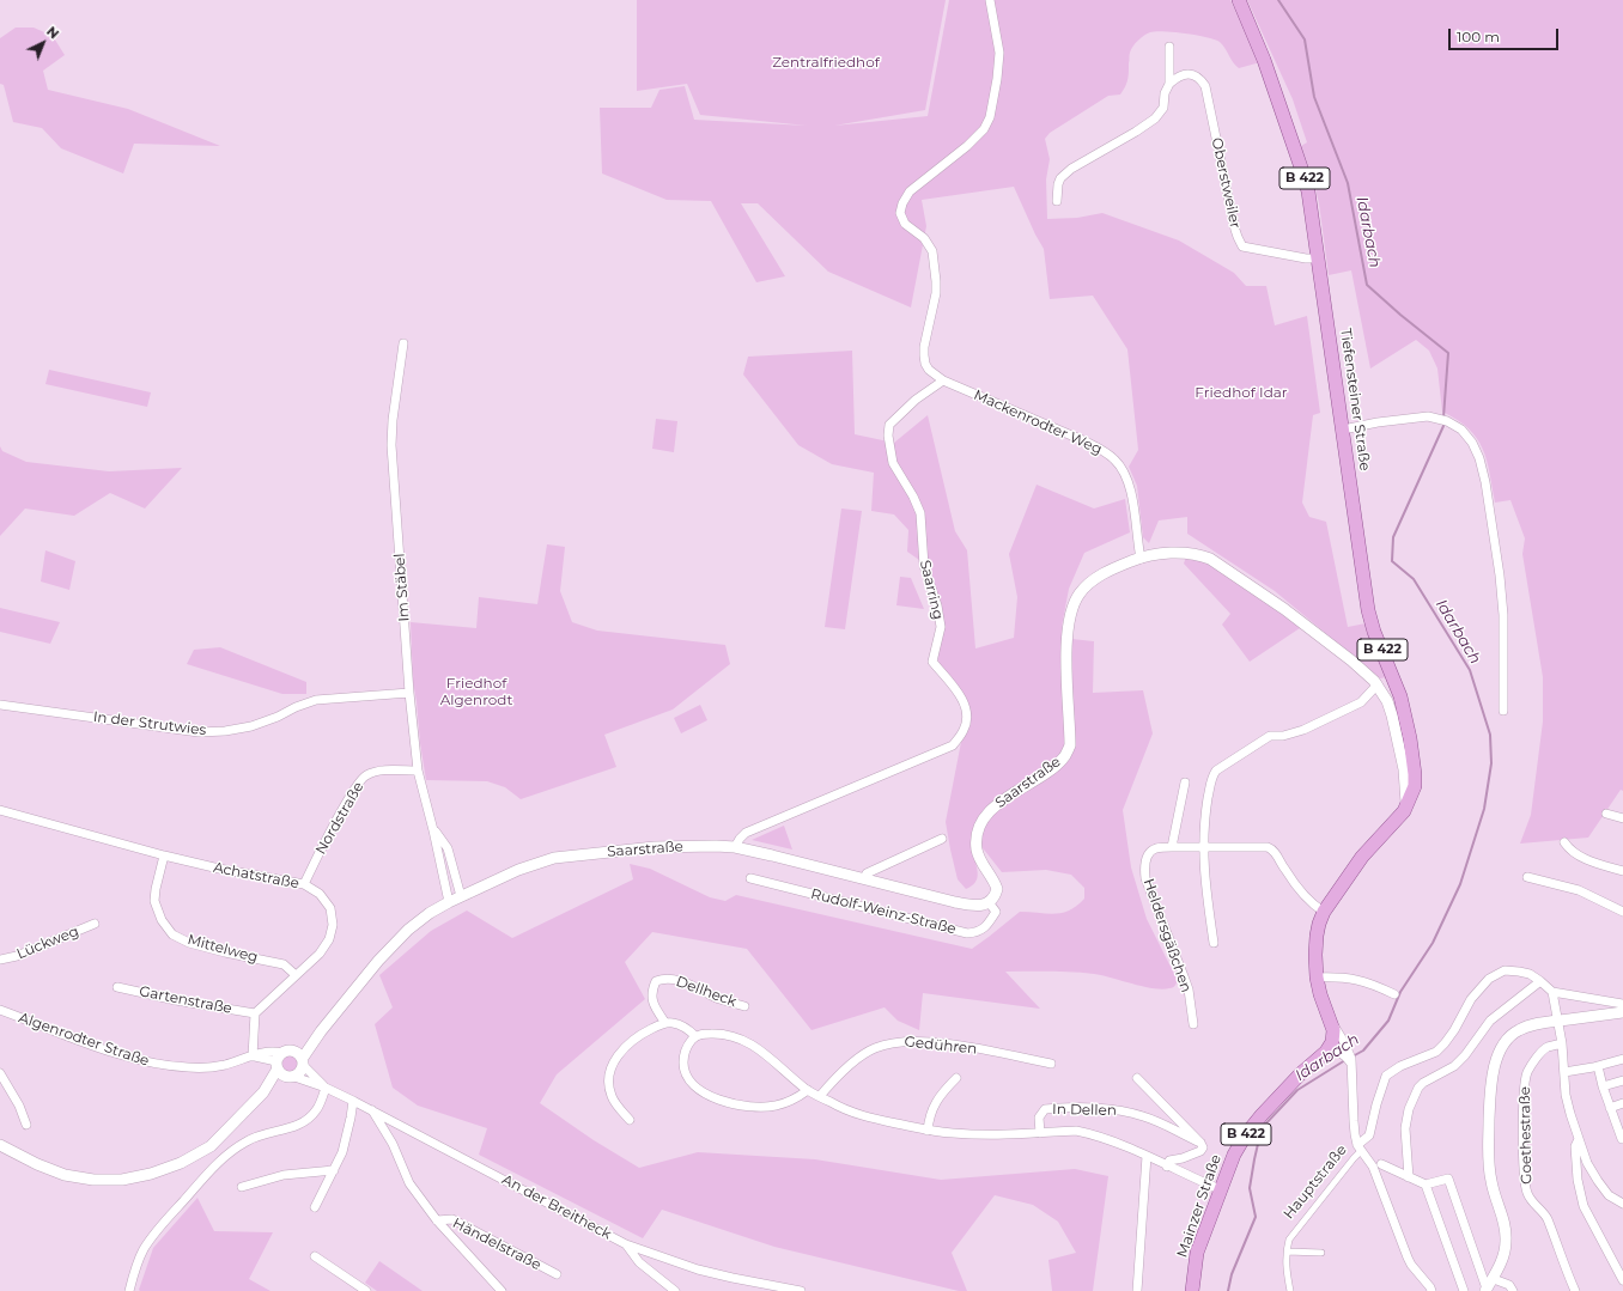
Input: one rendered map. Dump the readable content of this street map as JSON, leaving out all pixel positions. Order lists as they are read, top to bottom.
{
  "streets": {
    "main road": [
      "B 422",
      "Tiefensteiner Straße",
      "Hauptstraße",
      "Mainzer Straße"
    ],
    "street": [
      "Oberstweiler",
      "Mackenrodter Weg",
      "Im Stäbel",
      "Saarring",
      "In der Strutwies",
      "Saarstraße",
      "Nordstraße",
      "Achatstraße",
      "Rudolf-Weinz-Straße",
      "Heldersgäßchen",
      "Lückweg",
      "Mittelweg",
      "Dellheck",
      "Gartenstraße",
      "Algenrodter Straße",
      "Gedühren",
      "In Dellen",
      "Goethestraße",
      "An der Breitheck",
      "Händelstraße"
    ]
  },
  "crossings": [
    ["Oberstweiler", "Tiefensteiner Straße"],
    ["Tiefensteiner Straße", "Saarstraße"],
    ["Tiefensteiner Straße", "Hauptstraße"],
    ["Mackenrodter Weg", "Saarring"],
    ["Mackenrodter Weg", "Saarstraße"],
    ["Im Stäbel", "In der Strutwies"],
    ["Im Stäbel", "Saarstraße"],
    ["Im Stäbel", "Nordstraße"],
    ["Saarring", "Saarstraße"],
    ["Saarstraße", "Rudolf-Weinz-Straße"],
    ["Saarstraße", "Algenrodter Straße"],
    ["Saarstraße", "Hauptstraße"],
    ["Saarstraße", "An der Breitheck"],
    ["Nordstraße", "Achatstraße"],
    ["Achatstraße", "Mittelweg"],
    ["Achatstraße", "Gartenstraße"],
    ["Heldersgäßchen", "Hauptstraße"],
    ["Algenrodter Straße", "An der Breitheck"],
    ["Hauptstraße", "Mainzer Straße"]
  ],
  "water": ["Idarbach"],
  "parks": ["Zentralfriedhof", "Friedhof Idar", "Friedhof Algenrodt"],
  "scale_bar": "100 m",
  "north": "top right"
}
